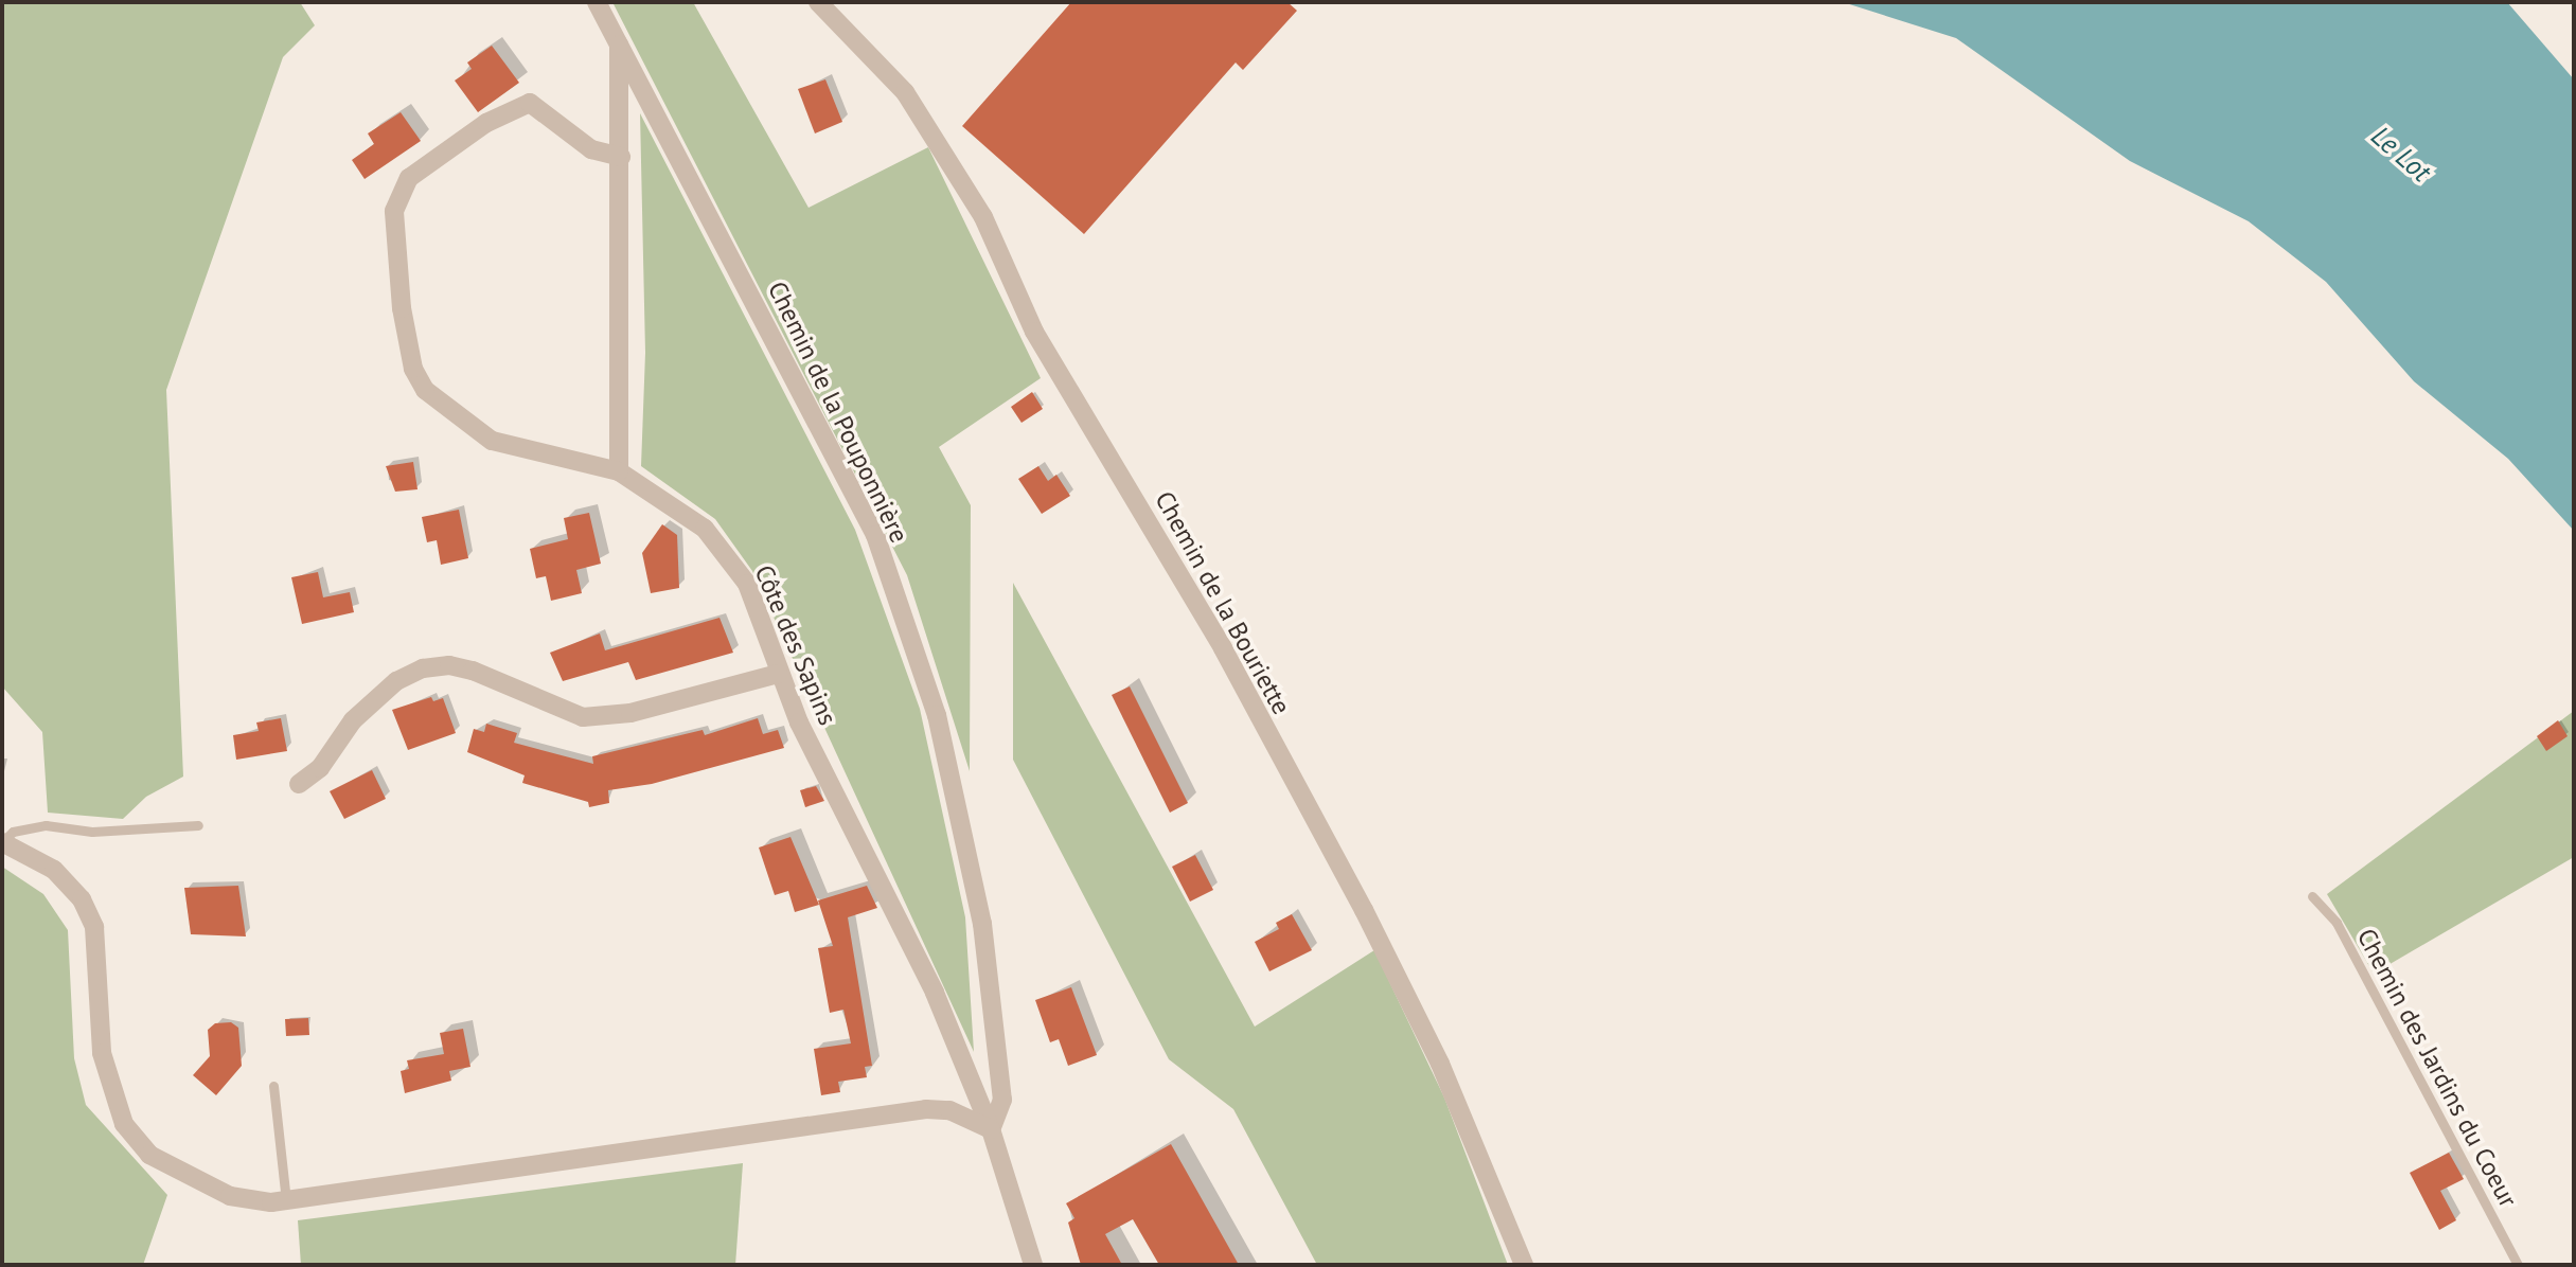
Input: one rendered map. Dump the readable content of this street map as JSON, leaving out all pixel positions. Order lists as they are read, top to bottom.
{
  "streets": {
    "street": ["Chemin de la Pouponnière", "Chemin de la Bouriette", "Côte des Sapins"],
    "lane": ["Chemin des Jardins du Coeur"]
  },
  "crossings": [
    ["Chemin de la Pouponnière", "Côte des Sapins"]
  ],
  "water": ["Le Lot"]
}
